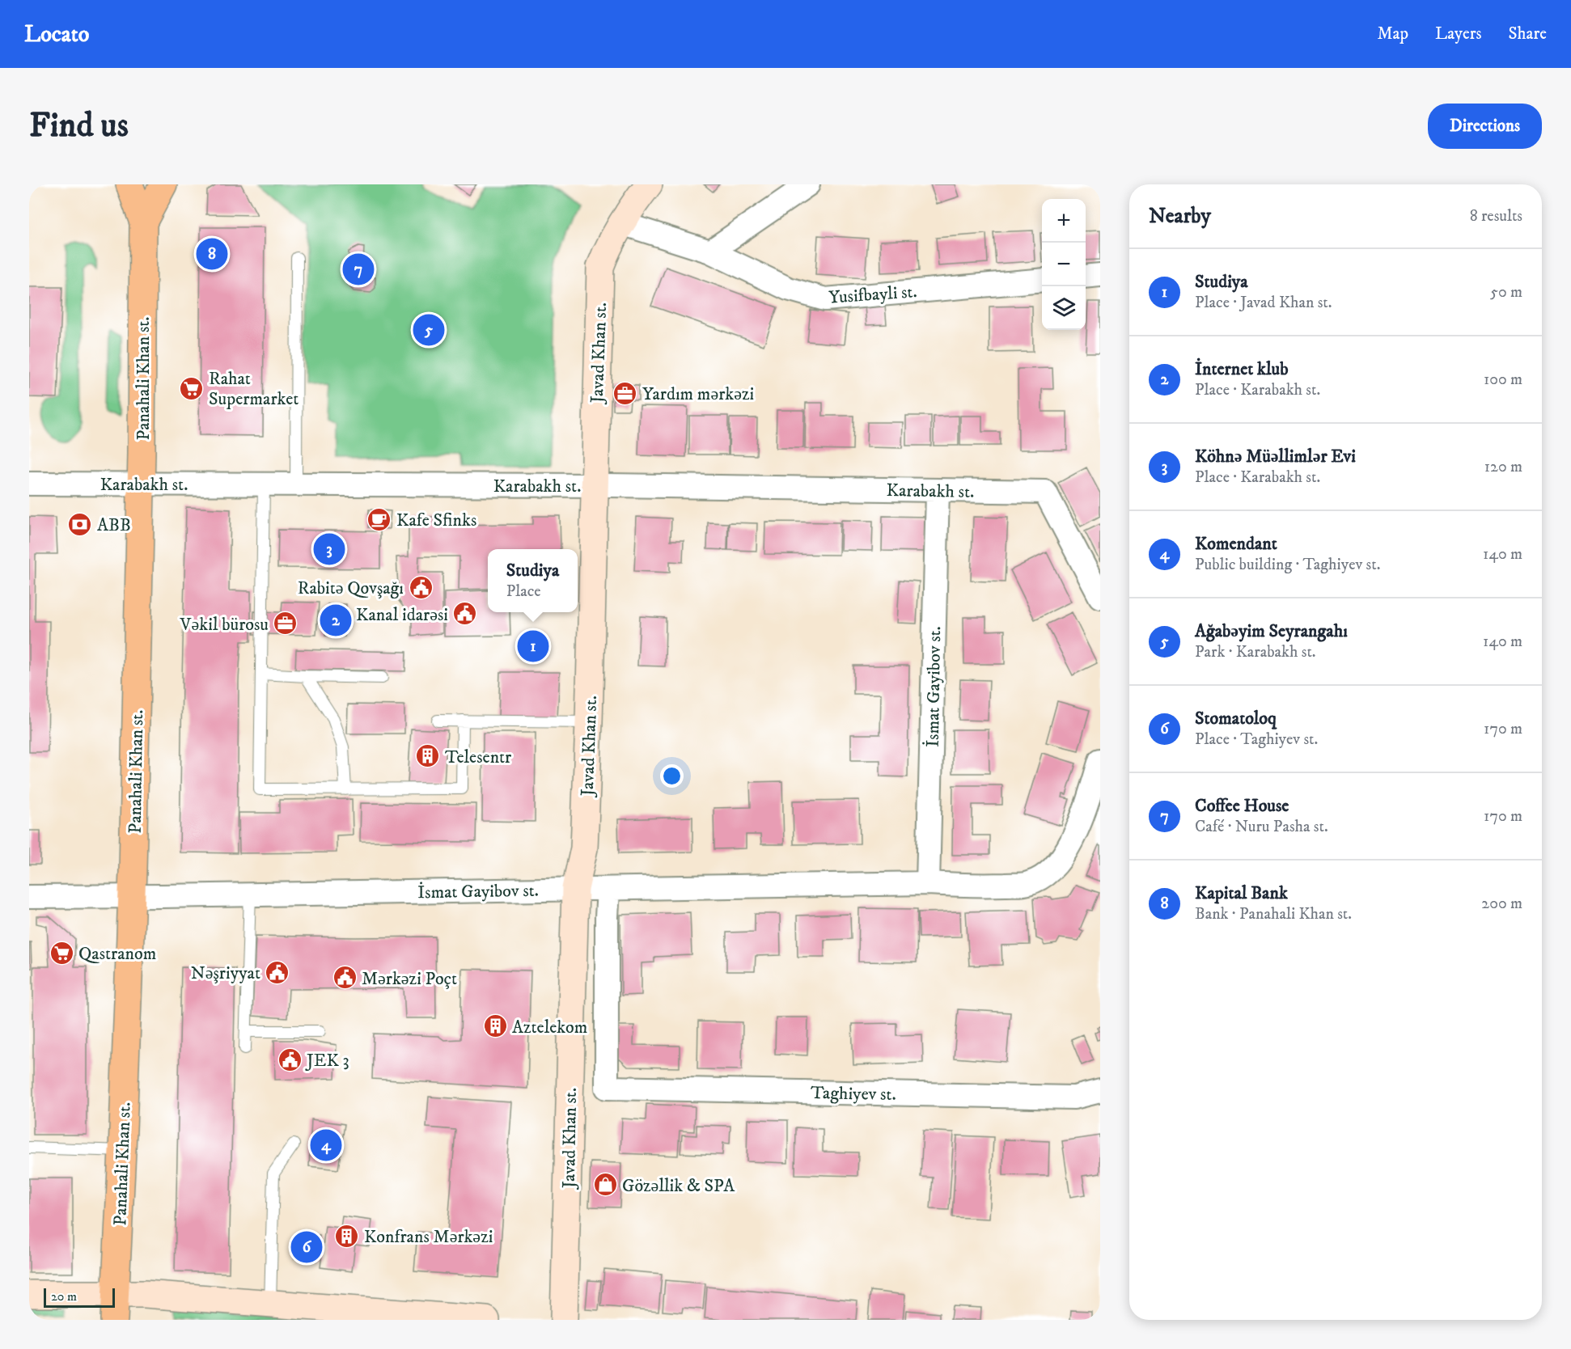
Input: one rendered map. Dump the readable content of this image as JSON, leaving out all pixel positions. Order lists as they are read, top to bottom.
{
  "streets": {
    "main road": ["Panahali Khan st."],
    "street": [
      "Yusifbayli st.",
      "Javad Khan st.",
      "Karabakh st.",
      "İsmat Gayibov st.",
      "Taghiyev st."
    ]
  },
  "crossings": [
    ["Yusifbayli st.", "Javad Khan st."],
    ["Javad Khan st.", "Karabakh st."],
    ["Javad Khan st.", "İsmat Gayibov st."],
    ["Panahali Khan st.", "Karabakh st."],
    ["Panahali Khan st.", "İsmat Gayibov st."],
    ["Karabakh st.", "İsmat Gayibov st."],
    ["İsmat Gayibov st.", "Taghiyev st."]
  ],
  "places": {
    "supermarket": ["Rahat Supermarket", "Qastranom"],
    "office": ["Yardım mərkəzi", "Vəkil bürosu"],
    "cafe": ["Kafe Sfinks"],
    "bank": ["ABB"],
    "public building": [
      "Rabitə Qovşağı",
      "Kanal idarəsi",
      "Nəşriyyat",
      "Mərkəzi Poçt",
      "JEK 3"
    ],
    "building": ["Telesentr", "Aztelekom", "Konfrans Mərkəzi"],
    "shop": ["Gözəllik & SPA"]
  },
  "scale_bar": "20 m",
  "page": {
    "header": "Locato",
    "nav": ["Map", "Layers", "Share"],
    "buttons": "Directions",
    "title": "Find us",
    "heading": ["Nearby", "8 results"],
    "map_buttons": ["+", "−"],
    "pins": [
      "8",
      "7",
      "5",
      "3",
      "2",
      "1",
      "4",
      "6"
    ],
    "list": [
      {
        "mark": "1",
        "name": "Studiya",
        "note": "Place · Javad Khan st.",
        "value": "50 m"
      },
      {
        "mark": "2",
        "name": "İnternet klub",
        "note": "Place · Karabakh st.",
        "value": "100 m"
      },
      {
        "mark": "3",
        "name": "Köhnə Müəllimlər Evi",
        "note": "Place · Karabakh st.",
        "value": "120 m"
      },
      {
        "mark": "4",
        "name": "Komendant",
        "note": "Public building · Taghiyev st.",
        "value": "140 m"
      },
      {
        "mark": "5",
        "name": "Ağabəyim Seyrangahı",
        "note": "Park · Karabakh st.",
        "value": "140 m"
      },
      {
        "mark": "6",
        "name": "Stomatoloq",
        "note": "Place · Taghiyev st.",
        "value": "170 m"
      },
      {
        "mark": "7",
        "name": "Coffee House",
        "note": "Café · Nuru Pasha st.",
        "value": "170 m"
      },
      {
        "mark": "8",
        "name": "Kapital Bank",
        "note": "Bank · Panahali Khan st.",
        "value": "200 m"
      }
    ],
    "popup": ["Studiya", "Place"],
    "scale": "20 m"
  }
}
